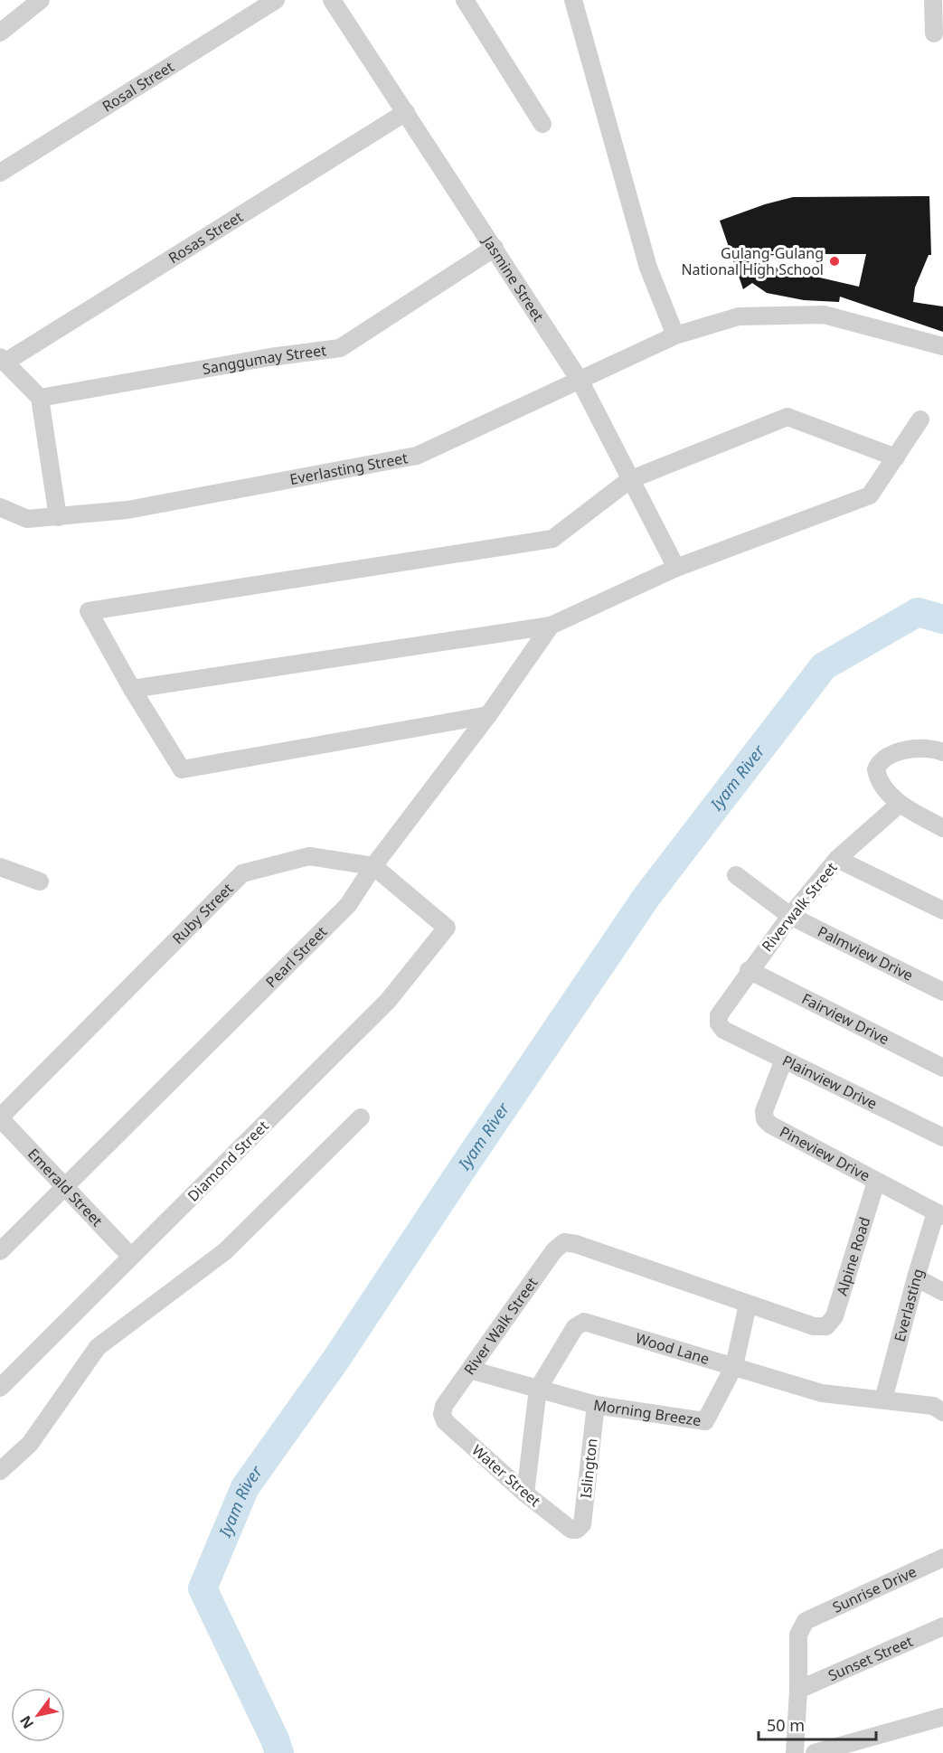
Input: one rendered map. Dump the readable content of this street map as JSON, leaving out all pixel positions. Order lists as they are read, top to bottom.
{
  "streets": {
    "street": [
      "Rosal Street",
      "Rosas Street",
      "Jasmine Street",
      "Sanggumay Street",
      "Everlasting Street",
      "Riverwalk Street",
      "Ruby Street",
      "Palmview Drive",
      "Pearl Street",
      "Fairview Drive",
      "Plainview Drive",
      "Pineview Drive",
      "Diamond Street",
      "Emerald Street",
      "Alpine Road",
      "Everlasting",
      "River Walk Street",
      "Wood Lane",
      "Morning Breeze",
      "Islington",
      "Water Street",
      "Sunrise Drive",
      "Sunset Street"
    ]
  },
  "crossings": [
    ["Rosas Street", "Jasmine Street"],
    ["Jasmine Street", "Sanggumay Street"],
    ["Jasmine Street", "Everlasting Street"],
    ["Riverwalk Street", "Palmview Drive"],
    ["Riverwalk Street", "Fairview Drive"],
    ["Riverwalk Street", "Plainview Drive"],
    ["Ruby Street", "Pearl Street"],
    ["Ruby Street", "Diamond Street"],
    ["Ruby Street", "Emerald Street"],
    ["Pearl Street", "Diamond Street"],
    ["Pearl Street", "Emerald Street"],
    ["Plainview Drive", "Pineview Drive"],
    ["Pineview Drive", "Alpine Road"],
    ["Pineview Drive", "Everlasting"],
    ["Diamond Street", "Emerald Street"],
    ["Alpine Road", "River Walk Street"],
    ["Alpine Road", "Morning Breeze"],
    ["Everlasting", "Wood Lane"],
    ["River Walk Street", "Morning Breeze"],
    ["River Walk Street", "Water Street"],
    ["Wood Lane", "Morning Breeze"],
    ["Wood Lane", "Water Street"],
    ["Morning Breeze", "Islington"],
    ["Islington", "Water Street"],
    ["Sunrise Drive", "Sunset Street"]
  ],
  "water": ["Iyam River"],
  "places": ["Gulang-Gulang National High School"],
  "scale_bar": "50 m",
  "north": "bottom left"
}
